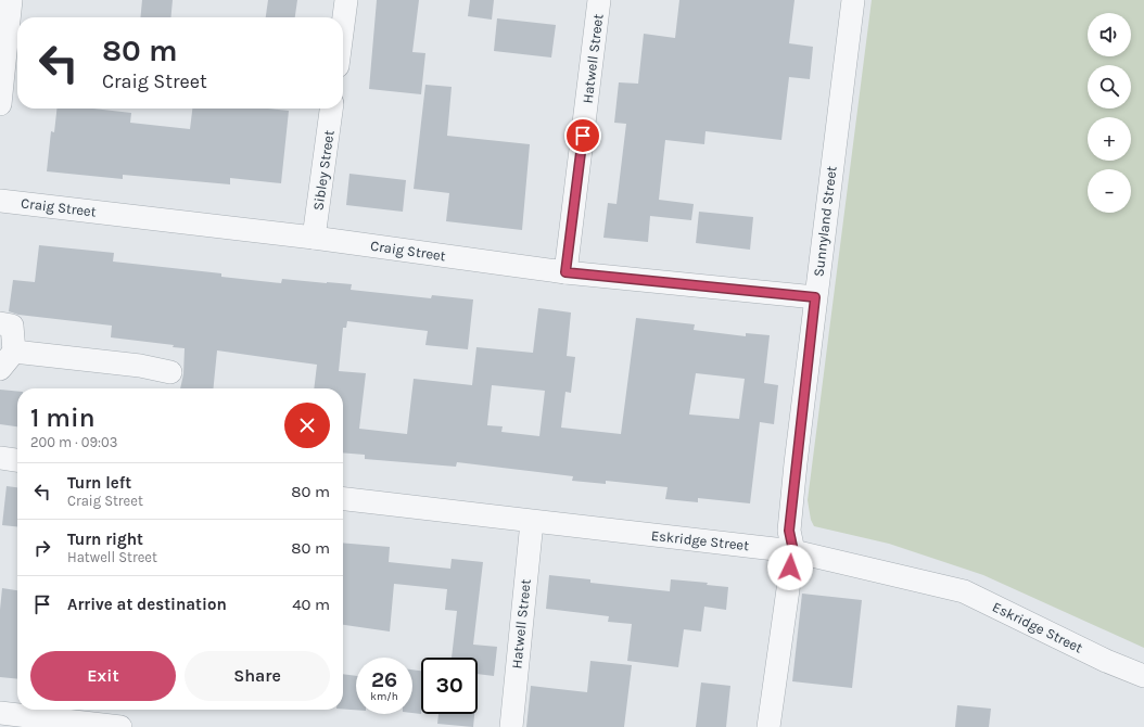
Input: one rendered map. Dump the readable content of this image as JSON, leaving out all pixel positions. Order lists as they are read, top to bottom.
{
  "streets": {
    "street": [
      "Hatwell Street",
      "Sibley Street",
      "Craig Street",
      "Sunnyland Street",
      "Eskridge Street"
    ]
  },
  "crossings": [
    ["Hatwell Street", "Craig Street"],
    ["Hatwell Street", "Eskridge Street"],
    ["Sibley Street", "Craig Street"],
    ["Craig Street", "Sunnyland Street"],
    ["Sunnyland Street", "Eskridge Street"]
  ],
  "page": {
    "map_buttons": ["+", "−"],
    "turn": ["80 m", "Craig Street"],
    "heading": ["1 min", "200 m · 09:03"],
    "list": [
      {
        "name": "Turn left",
        "note": "Craig Street",
        "value": "80 m"
      },
      {
        "name": "Turn right",
        "note": "Hatwell Street",
        "value": "80 m"
      },
      {
        "name": "Arrive at destination",
        "value": "40 m"
      }
    ],
    "buttons": ["Exit", "Share"],
    "speed": "26 km/h",
    "limit": "30"
  }
}
